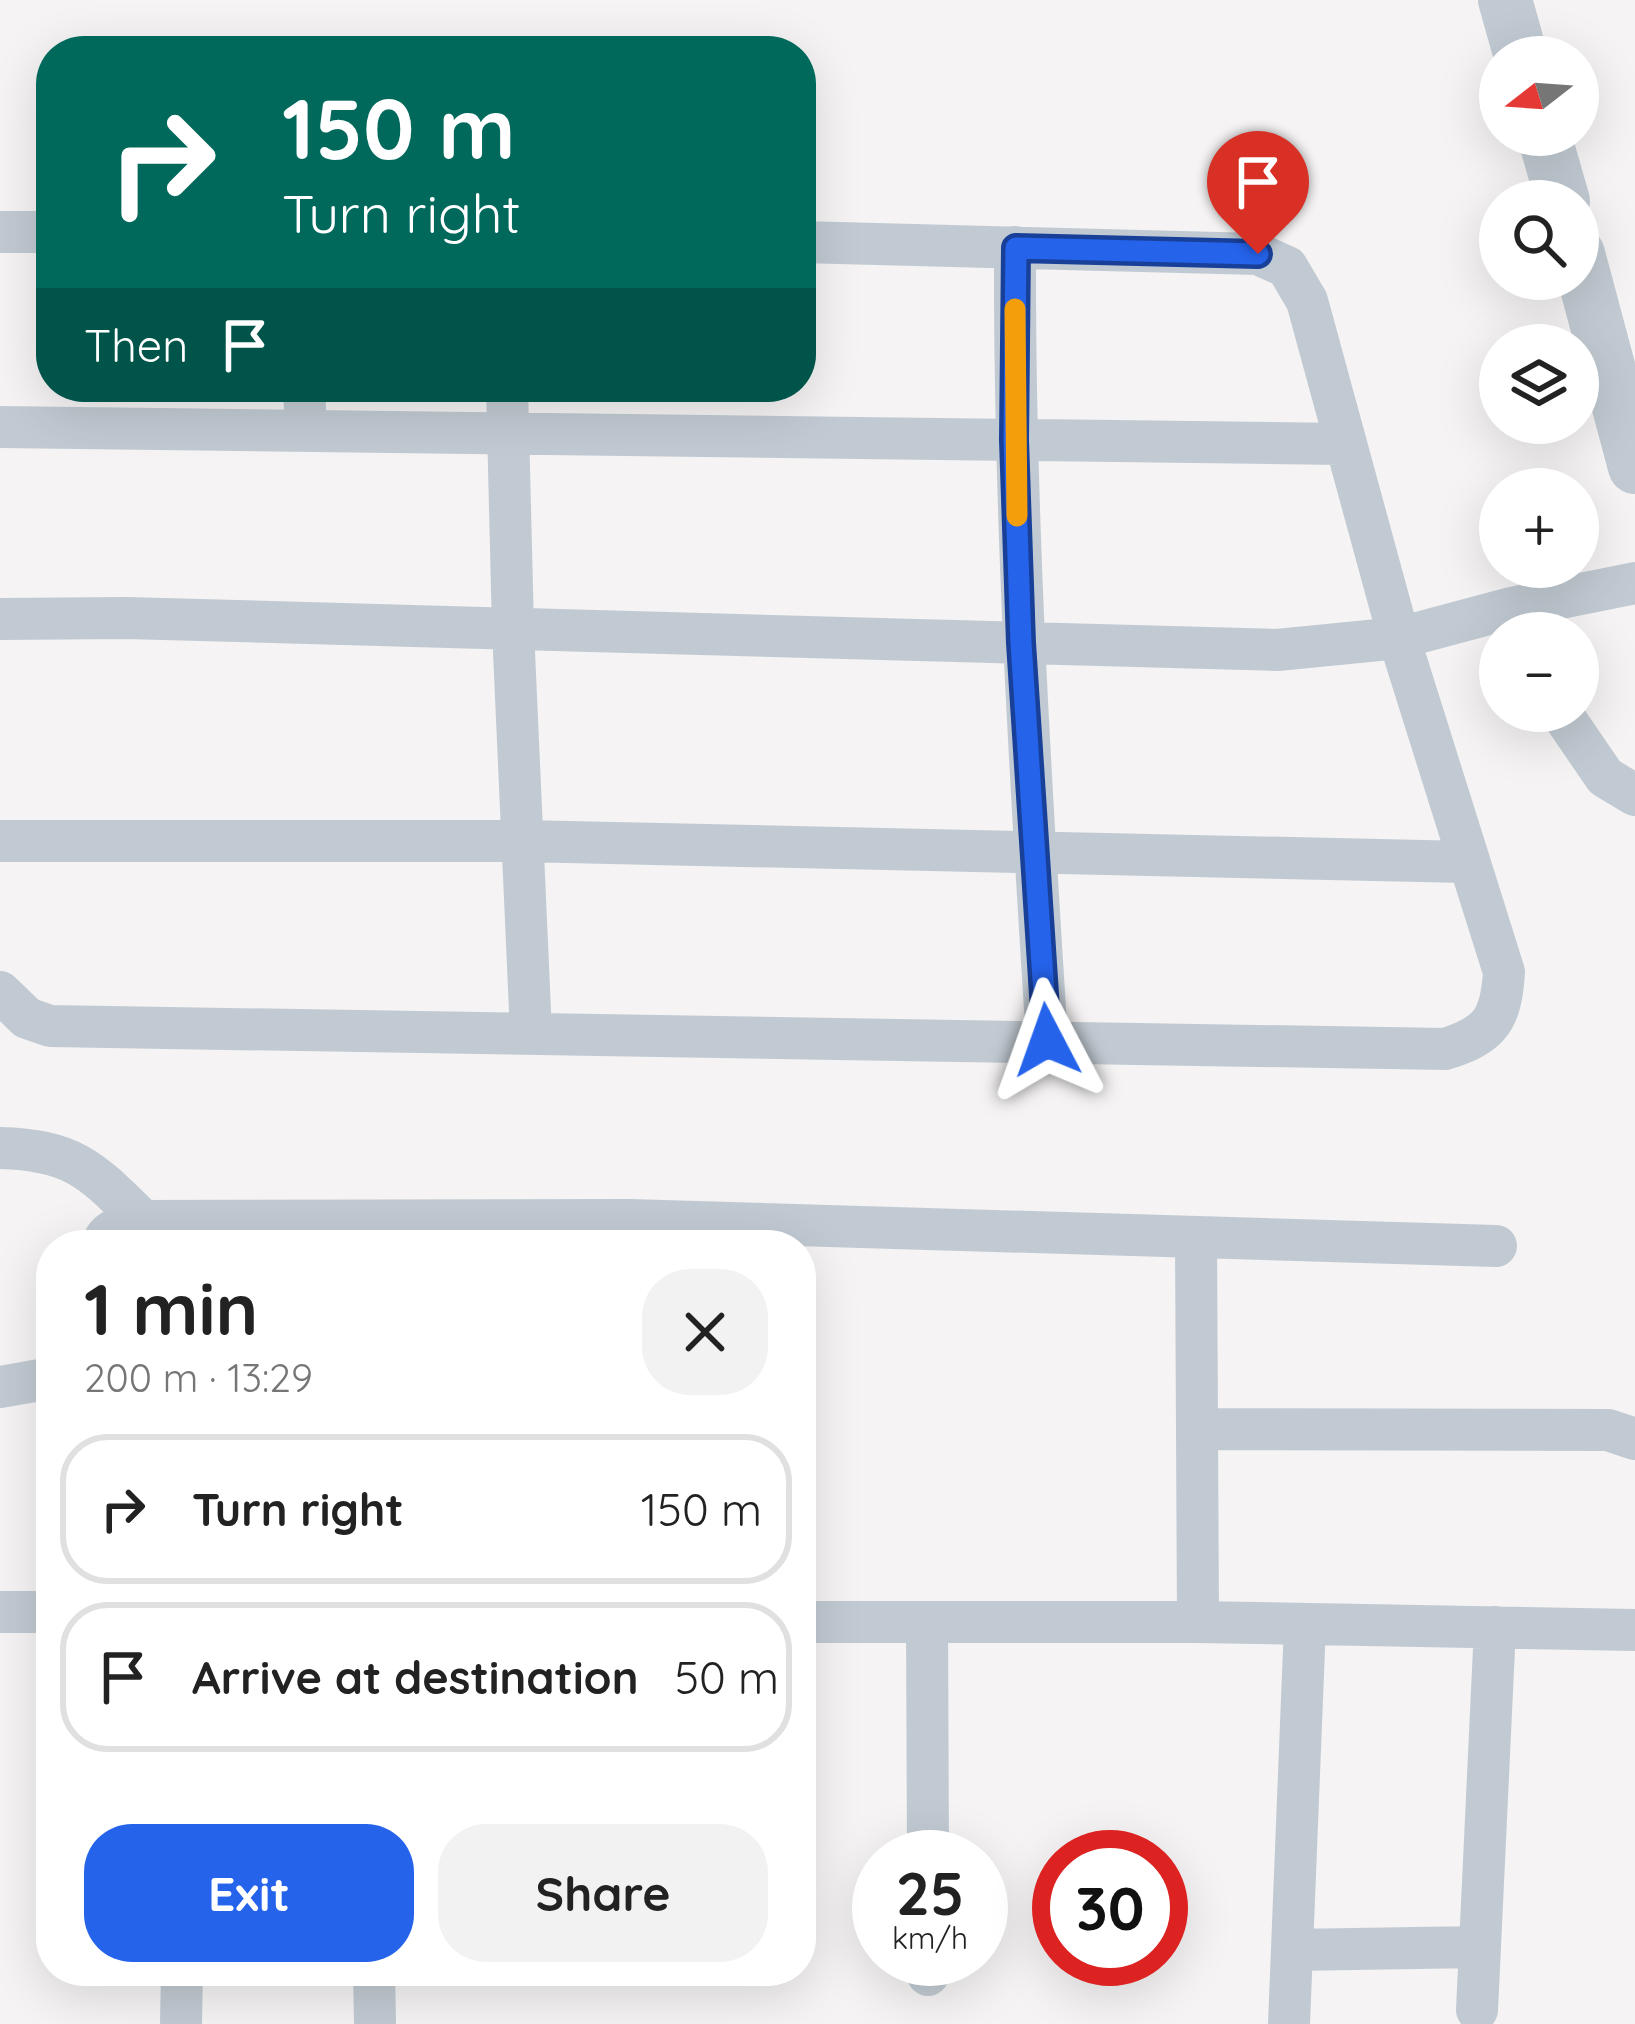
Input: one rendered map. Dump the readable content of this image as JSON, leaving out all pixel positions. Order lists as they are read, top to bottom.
{
  "north": "left",
  "page": {
    "map_buttons": ["+", "−"],
    "turn": ["150 m", "Turn right"],
    "then": "Then",
    "heading": ["1 min", "200 m · 13:29"],
    "list": [
      {
        "name": "Turn right",
        "value": "150 m"
      },
      {
        "name": "Arrive at destination",
        "value": "50 m"
      }
    ],
    "buttons": ["Exit", "Share"],
    "speed": "25 km/h",
    "limit": "30"
  }
}
